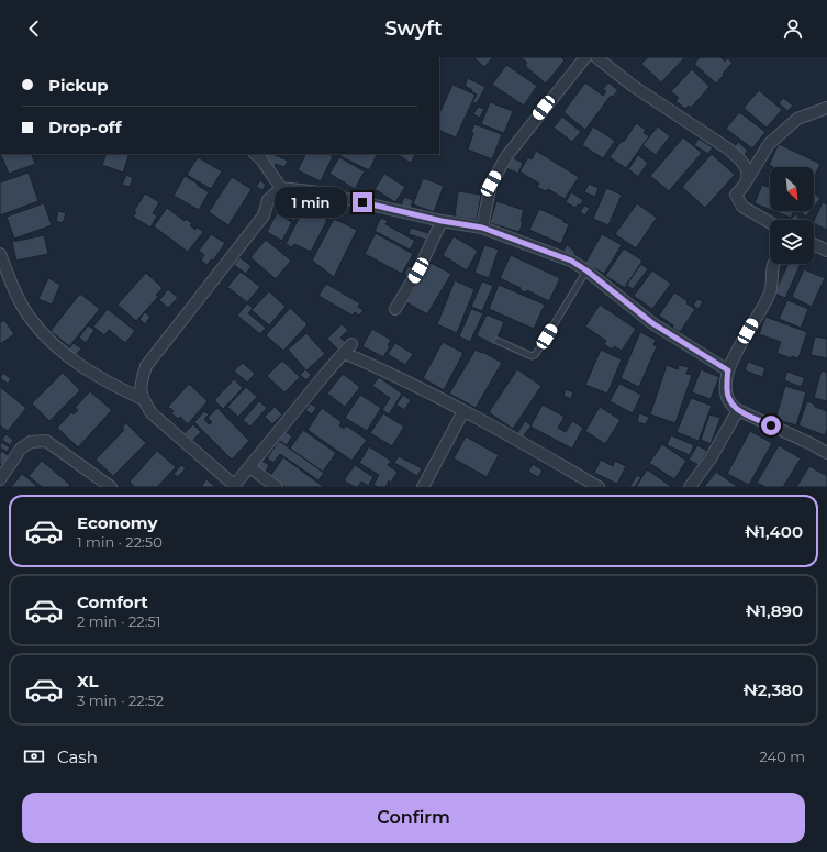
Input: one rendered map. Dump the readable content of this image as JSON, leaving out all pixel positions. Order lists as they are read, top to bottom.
{
  "north": "bottom right",
  "page": {
    "header": "Swyft",
    "banner": ["Pickup", "Drop-off"],
    "bubble": "1 min",
    "list": [
      {
        "name": "Economy",
        "note": "1 min · 22:50",
        "value": "₦1,400"
      },
      {
        "name": "Comfort",
        "note": "2 min · 22:51",
        "value": "₦1,890"
      },
      {
        "name": "XL",
        "note": "3 min · 22:52",
        "value": "₦2,380"
      }
    ],
    "pay": ["Cash", "240 m"],
    "buttons": "Confirm"
  }
}
